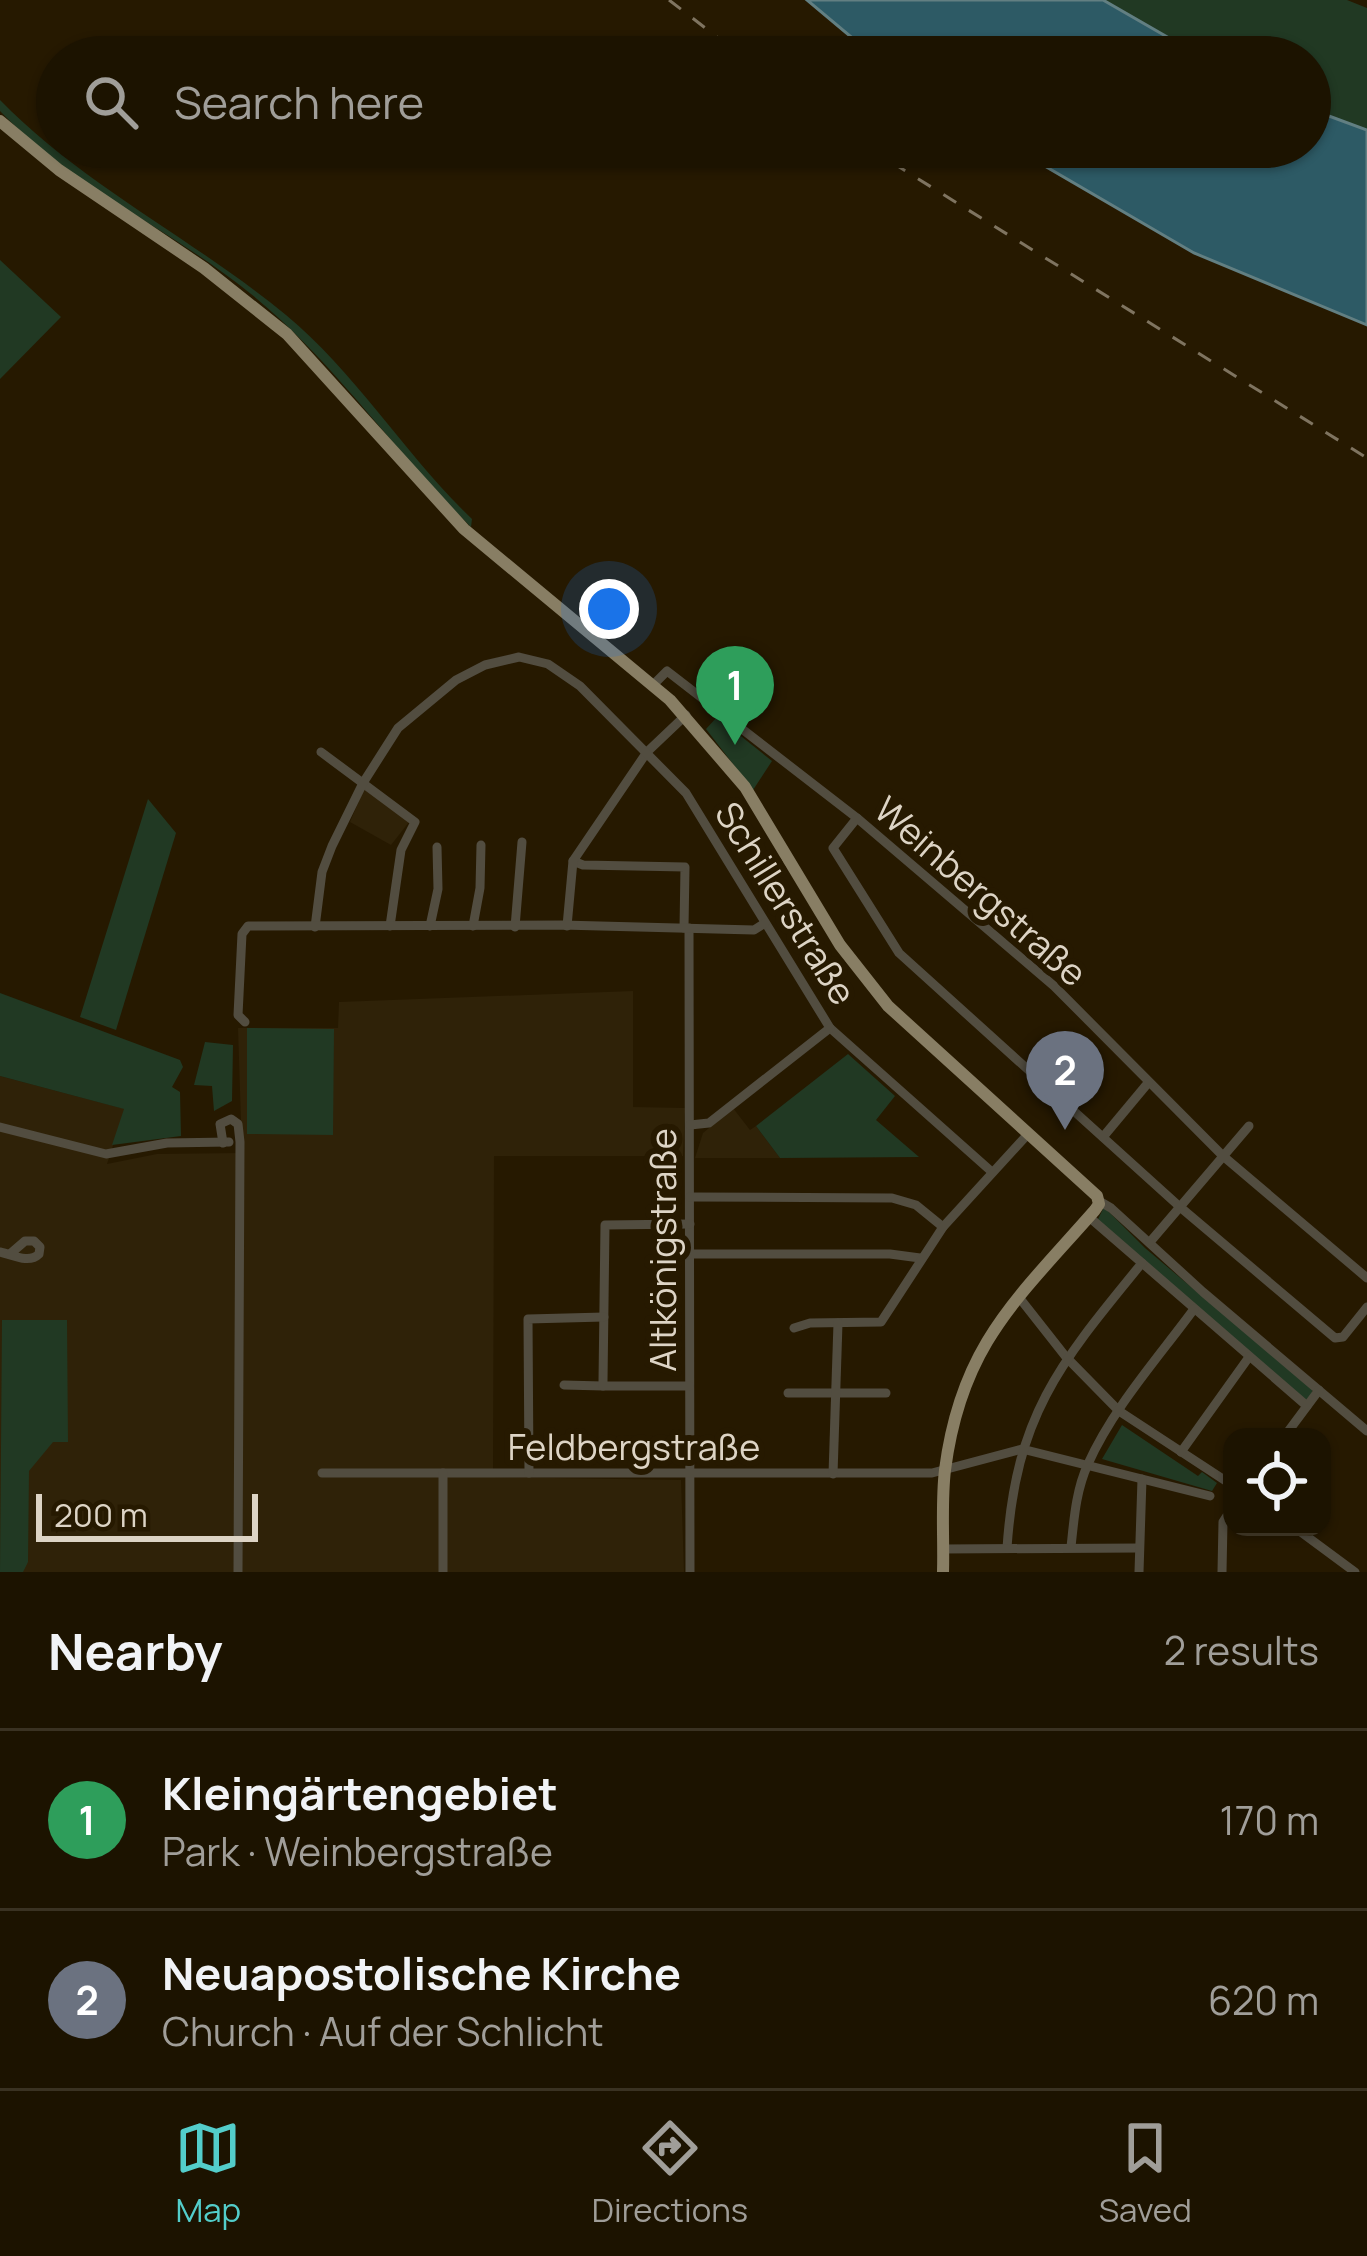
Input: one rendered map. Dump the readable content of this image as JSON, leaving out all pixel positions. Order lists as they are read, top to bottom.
{
  "streets": {
    "street": [
      "Weinbergstraße",
      "Schillerstraße",
      "Altkönigstraße",
      "Feldbergstraße"
    ]
  },
  "crossings": [
    ["Altkönigstraße", "Feldbergstraße"]
  ],
  "scale_bar": "200 m",
  "page": {
    "search": "Search here",
    "pins": ["1", "2"],
    "scale": "200 m",
    "heading": ["Nearby", "2 results"],
    "list": [
      {
        "mark": "1",
        "name": "Kleingärtengebiet",
        "note": "Park · Weinbergstraße",
        "value": "170 m"
      },
      {
        "mark": "2",
        "name": "Neuapostolische Kirche",
        "note": "Church · Auf der Schlicht",
        "value": "620 m"
      }
    ],
    "nav": ["Map", "Directions", "Saved"]
  }
}
